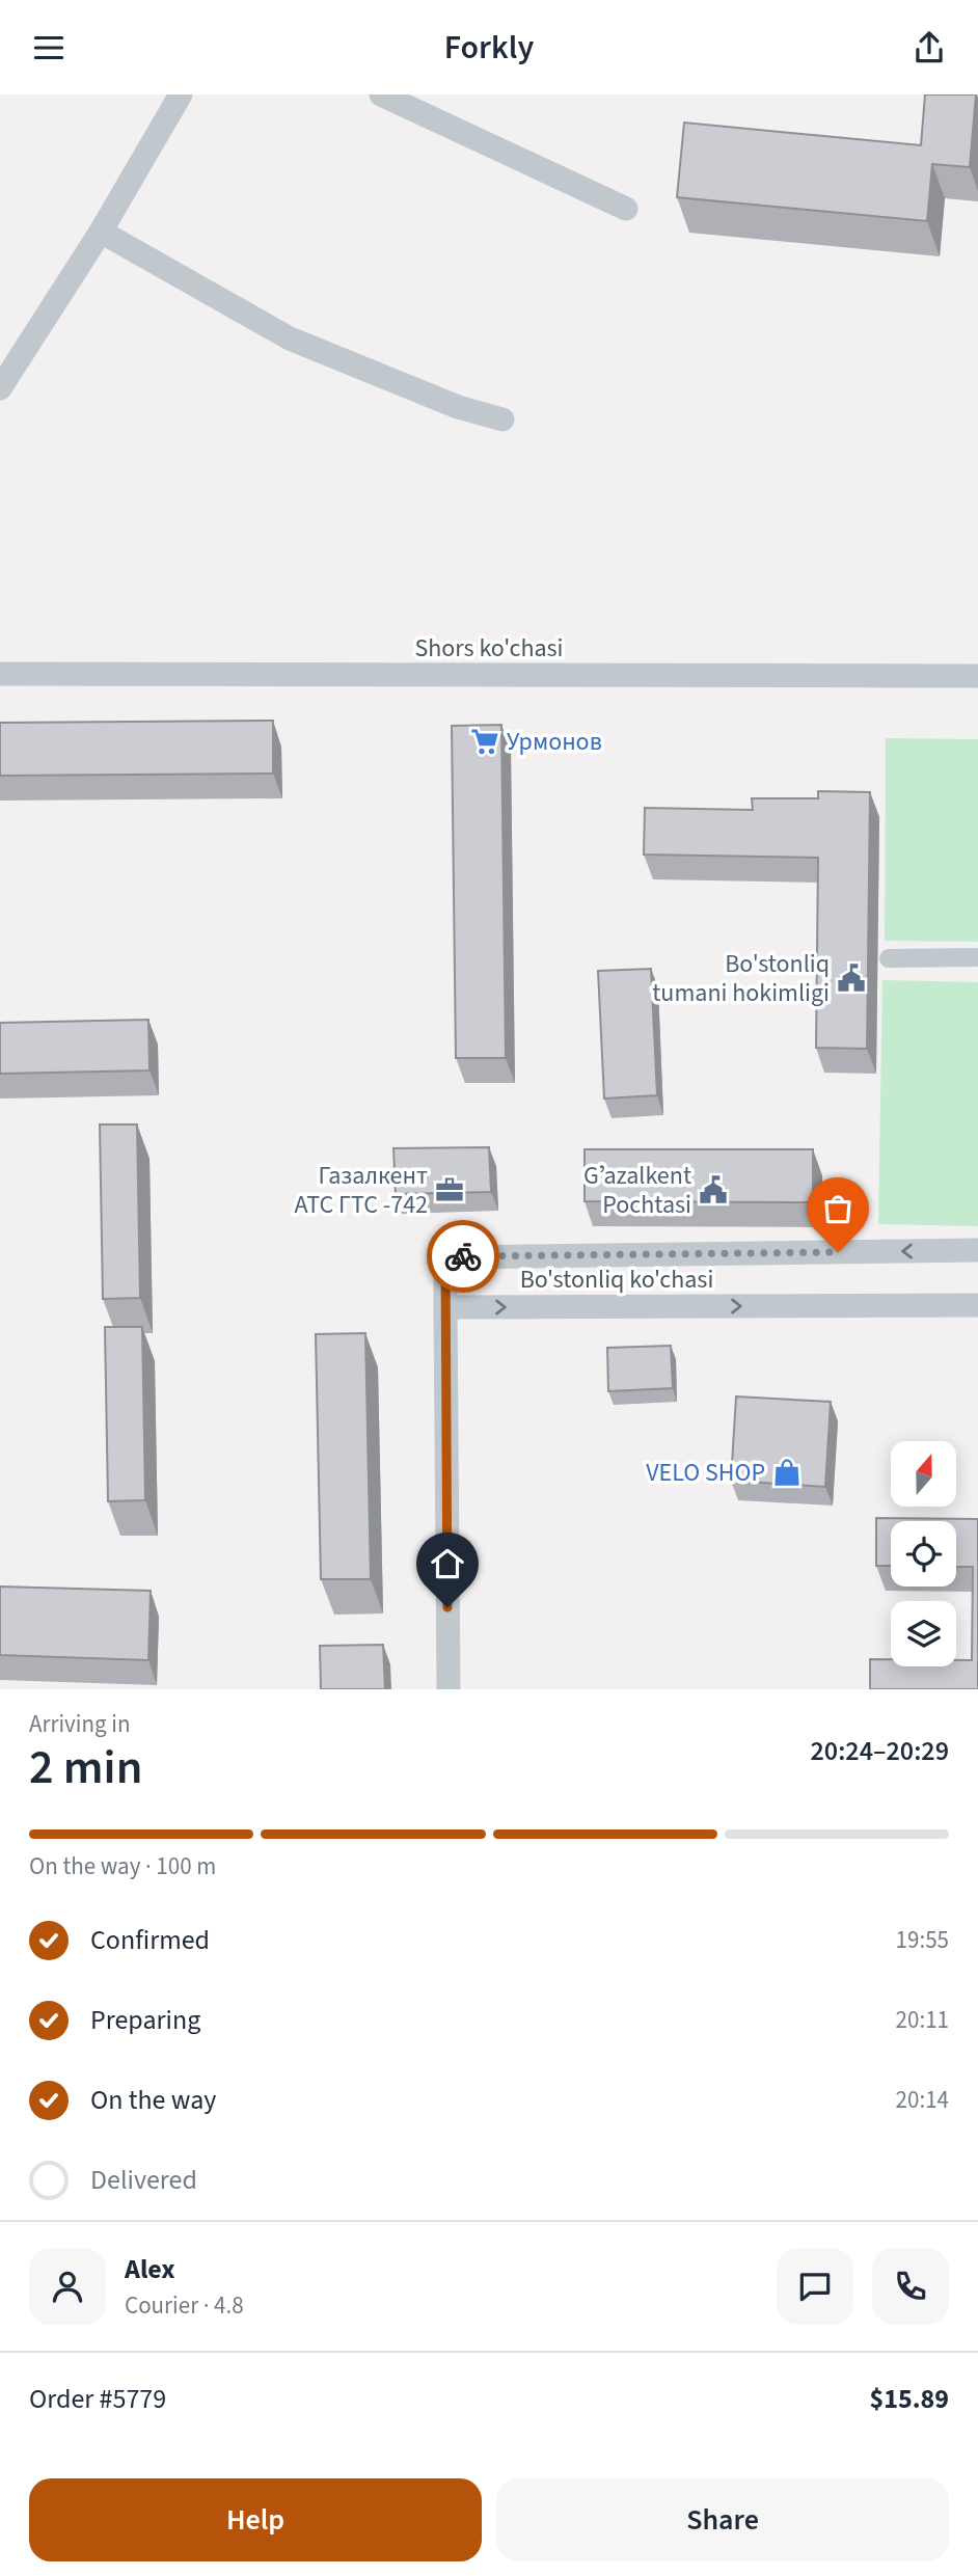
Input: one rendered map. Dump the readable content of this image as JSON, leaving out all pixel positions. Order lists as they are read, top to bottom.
{
  "streets": {
    "street": ["Shors ko'chasi", "Bo'stonliq ko'chasi"]
  },
  "places": {
    "supermarket": ["Урмонов"],
    "public building": ["Bo'stonliq tumani hokimligi", "Gʼazalkent Pochtasi"],
    "office": ["Газалкент АТС ГТС -742"],
    "shop": ["VELO SHOP"]
  },
  "north": "top",
  "page": {
    "header": "Forkly",
    "heading": ["2 min", "Arriving in", "20:24–20:29"],
    "panel": [
      "Alex",
      "Courier · 4.8",
      "Order #5779",
      "$15.89"
    ],
    "bar": "On the way · 100 m",
    "list": [
      ["Confirmed", "19:55"],
      ["Preparing", "20:11"],
      ["On the way", "20:14"],
      "Delivered"
    ],
    "buttons": ["Help", "Share"]
  }
}
